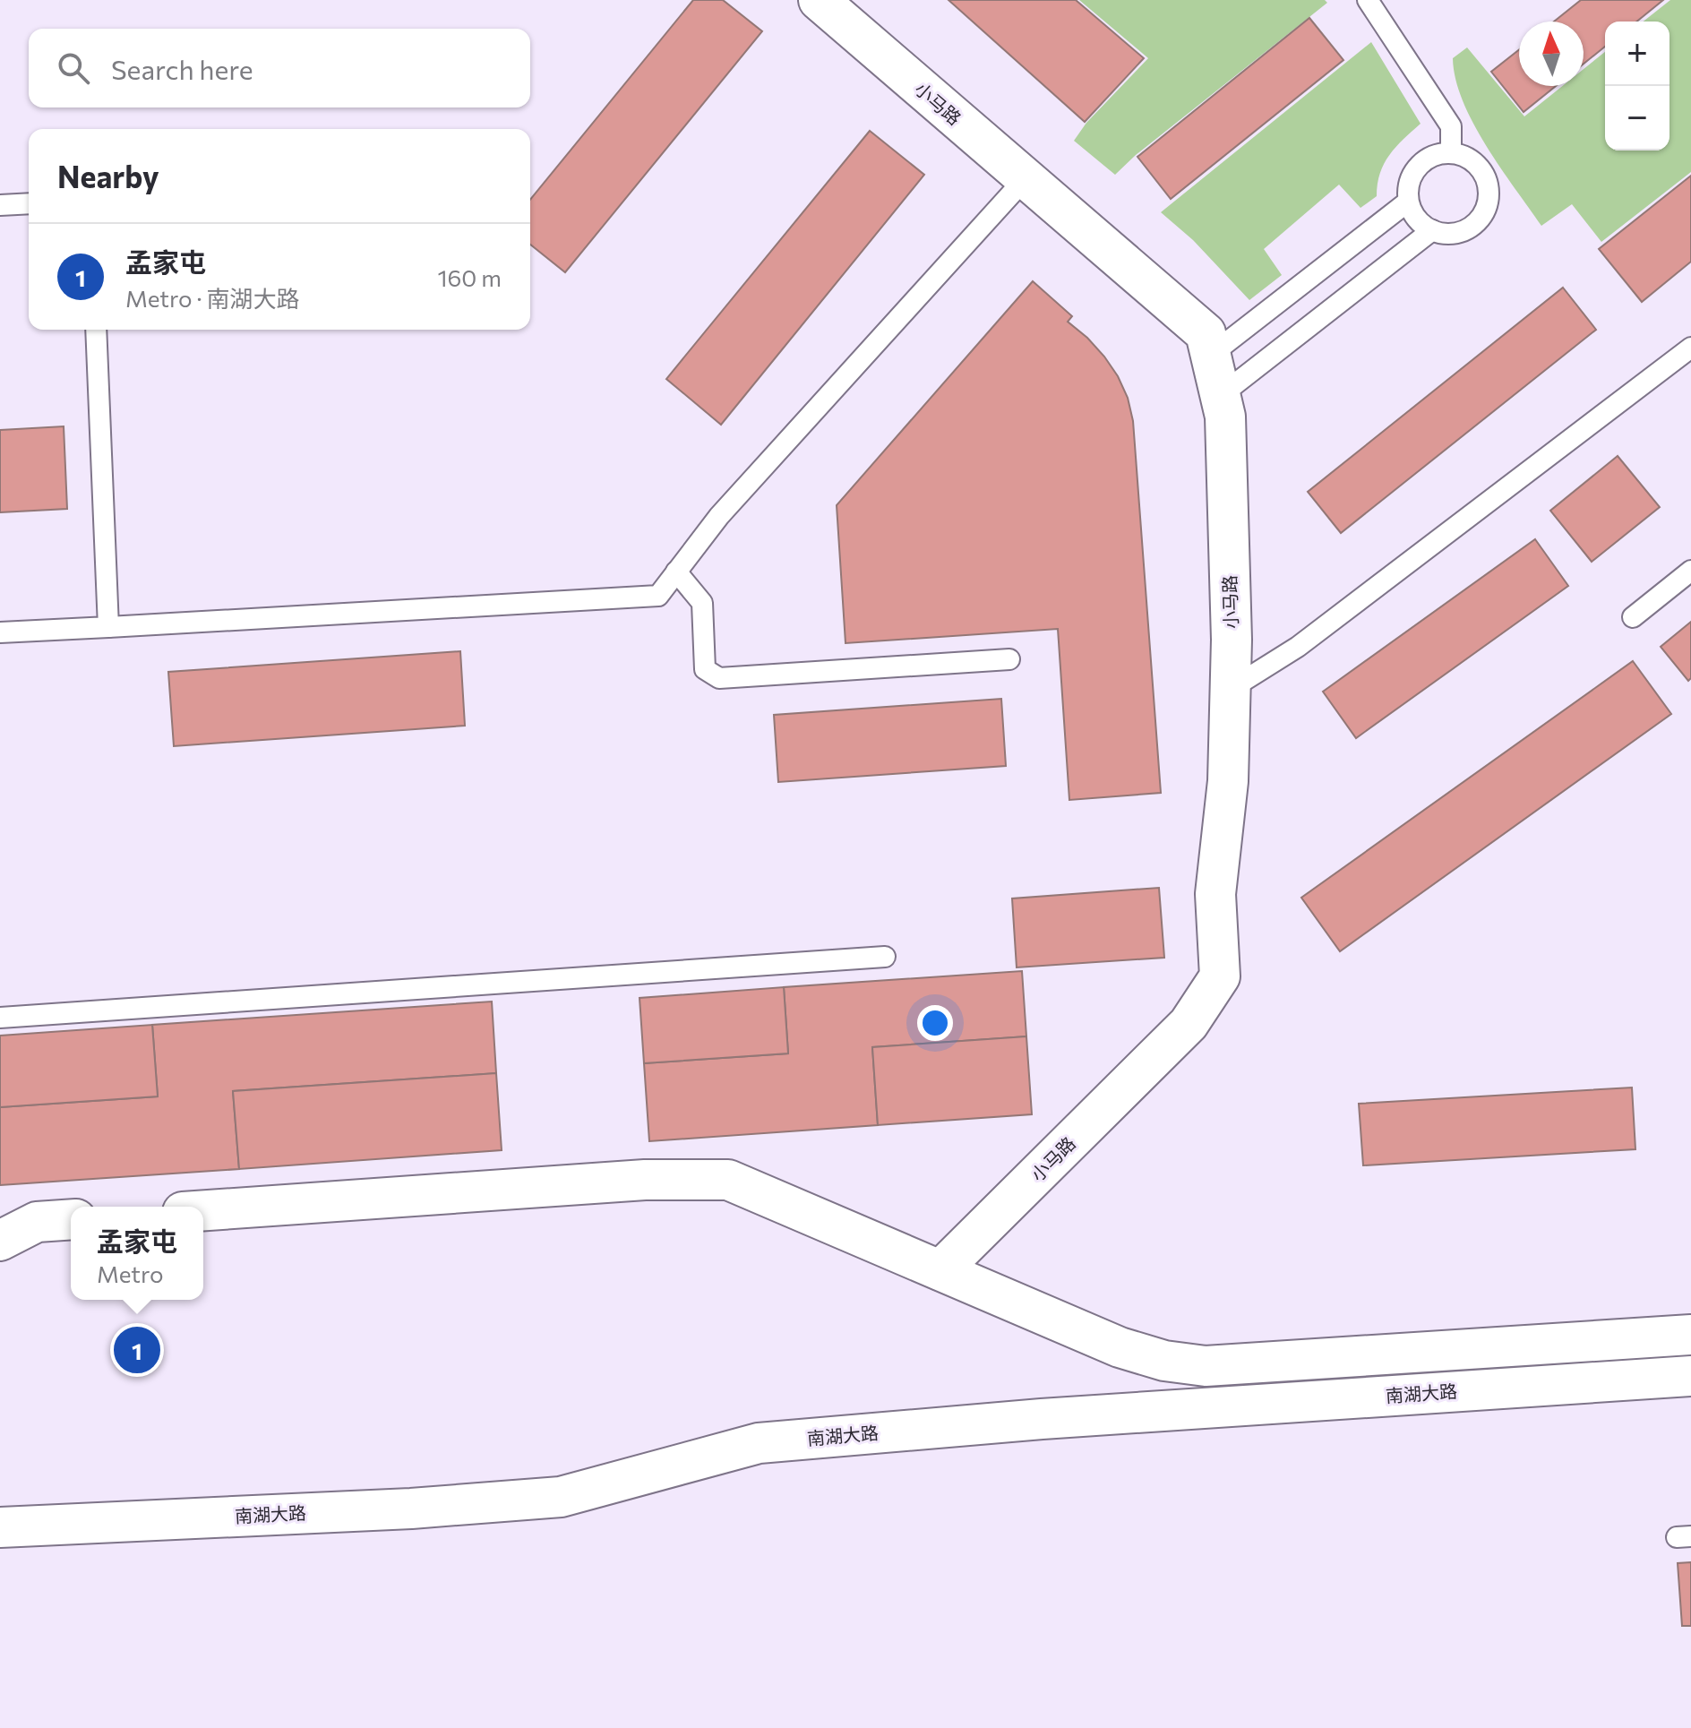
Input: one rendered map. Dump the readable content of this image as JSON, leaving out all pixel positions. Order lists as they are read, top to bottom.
{
  "streets": {
    "main road": ["小马路", "南湖大路"]
  },
  "north": "top",
  "page": {
    "map_buttons": ["+", "−"],
    "search": "Search here",
    "heading": "Nearby",
    "list": [
      {
        "mark": "1",
        "name": "孟家屯",
        "note": "Metro · 南湖大路",
        "value": "160 m"
      }
    ],
    "popup": ["孟家屯", "Metro"],
    "pins": "1"
  }
}
